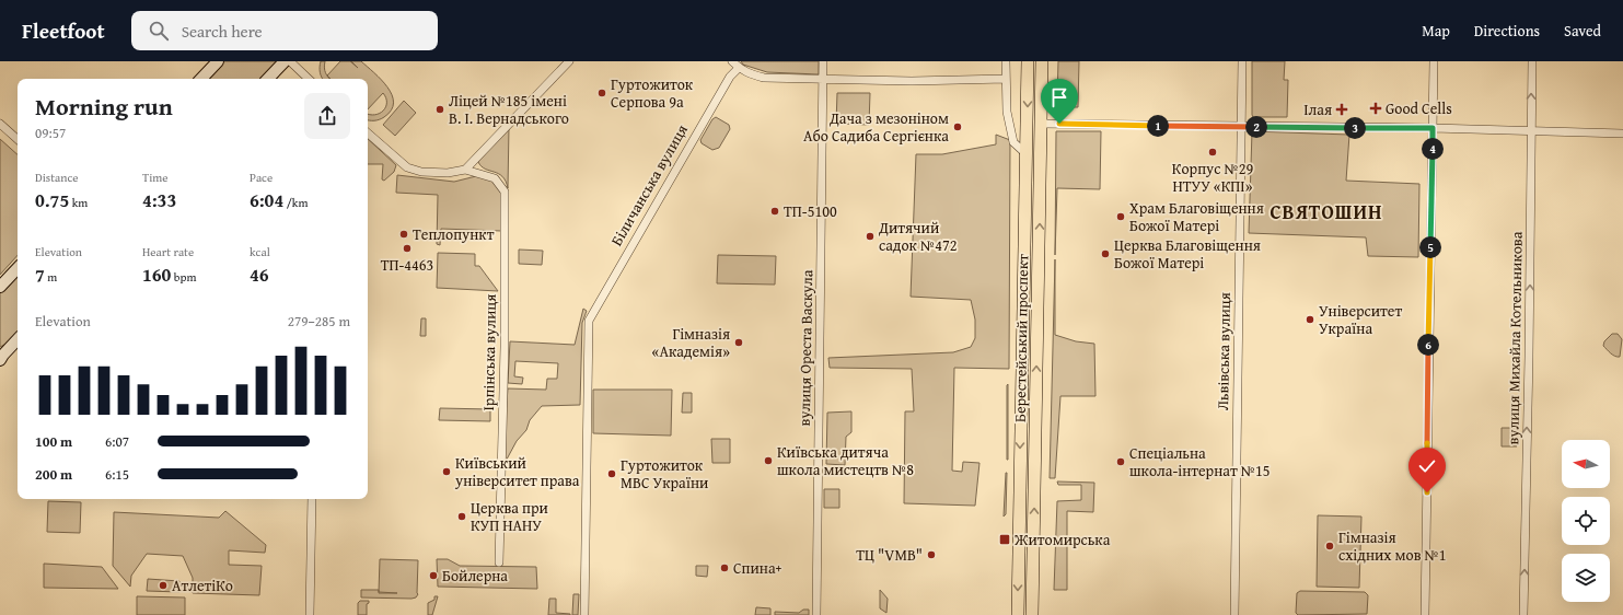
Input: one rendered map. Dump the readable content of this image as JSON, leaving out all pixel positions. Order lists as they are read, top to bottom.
{
  "streets": {
    "main road": ["Берестейський проспект"],
    "street": [
      "Біличанська вулиця",
      "вулиця Михайла Котельникова",
      "вулиця Ореста Васкула",
      "Львівська вулиця",
      "Ірпінська вулиця"
    ]
  },
  "one_way": ["вулиця Михайла Котельникова"],
  "districts": ["СВЯТОШИН"],
  "places": {
    "other": [
      "Гуртожиток Серпова 9а",
      "Ліцей №185 імені В. І. Вернадського",
      "Дача з мезоніном Або Садиба Сергієнка",
      "Корпус №29 НТУУ «КПІ»",
      "ТП-5100",
      "Храм Благовіщення Божої Матері",
      "Теплопункт",
      "Дитячий садок №472",
      "ТП-4463",
      "Церква Благовіщення Божої Матері",
      "Університет Україна",
      "Гімназія «Академія»",
      "Київська дитяча школа мистецтв №8",
      "Спеціальна школа-інтернат №15",
      "Київський університет права",
      "Гуртожиток МВС України",
      "Церква при КУП НАНУ",
      "Гімназія східних мов №1",
      "ТЦ \"VMB\"",
      "Спина+",
      "Бойлерна",
      "АтлетіКо"
    ],
    "health": ["Good Cells", "Ілая"],
    "transit": ["Житомирська"]
  },
  "north": "left",
  "page": {
    "header": "Fleetfoot",
    "search": "Search here",
    "nav": ["Map", "Directions", "Saved"],
    "heading": ["Morning run", "09:57"],
    "pins": [
      "1",
      "2",
      "3",
      "4",
      "5",
      "6"
    ],
    "stats": [
      ["Distance", "0.75 km"],
      ["Time", "4:33"],
      ["Pace", "6:04 /km"],
      ["Elevation", "7 m"],
      ["Heart rate", "160 bpm"],
      ["kcal", "46"]
    ],
    "chart": ["Elevation", "279–285 m"],
    "list": [
      {
        "name": "100 m",
        "note": "6:07"
      },
      {
        "name": "200 m",
        "note": "6:15"
      }
    ]
  }
}
